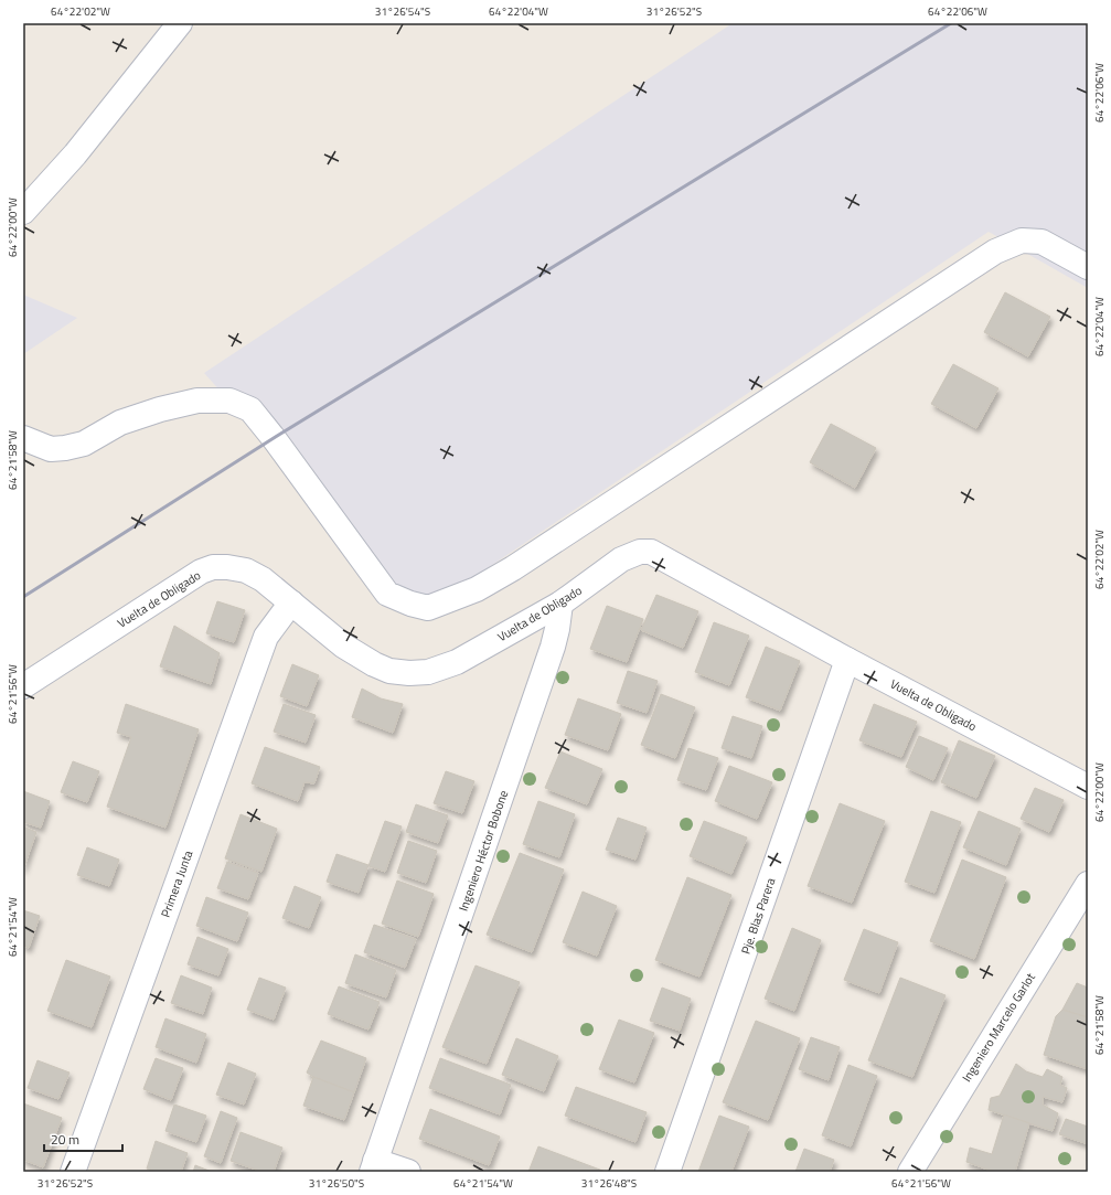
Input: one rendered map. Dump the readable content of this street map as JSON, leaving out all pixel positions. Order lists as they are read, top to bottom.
{
  "streets": {
    "street": [
      "Vuelta de Obligado",
      "Ingeniero Héctor Bobone",
      "Primera Junta",
      "Pje. Blas Parera",
      "Ingeniero Marcelo Garlot"
    ]
  },
  "crossings": [
    ["Vuelta de Obligado", "Ingeniero Héctor Bobone"],
    ["Vuelta de Obligado", "Primera Junta"],
    ["Vuelta de Obligado", "Pje. Blas Parera"]
  ],
  "scale_bar": "20 m",
  "coordinates": [
    "64°22'02\"W",
    "31°26'54\"S",
    "64°22'04\"W",
    "31°26'52\"S",
    "64°22'06\"W",
    "64°22'00\"W",
    "64°21'58\"W",
    "64°21'56\"W",
    "64°21'54\"W",
    "31°26'50\"S",
    "31°26'48\"S"
  ]
}
